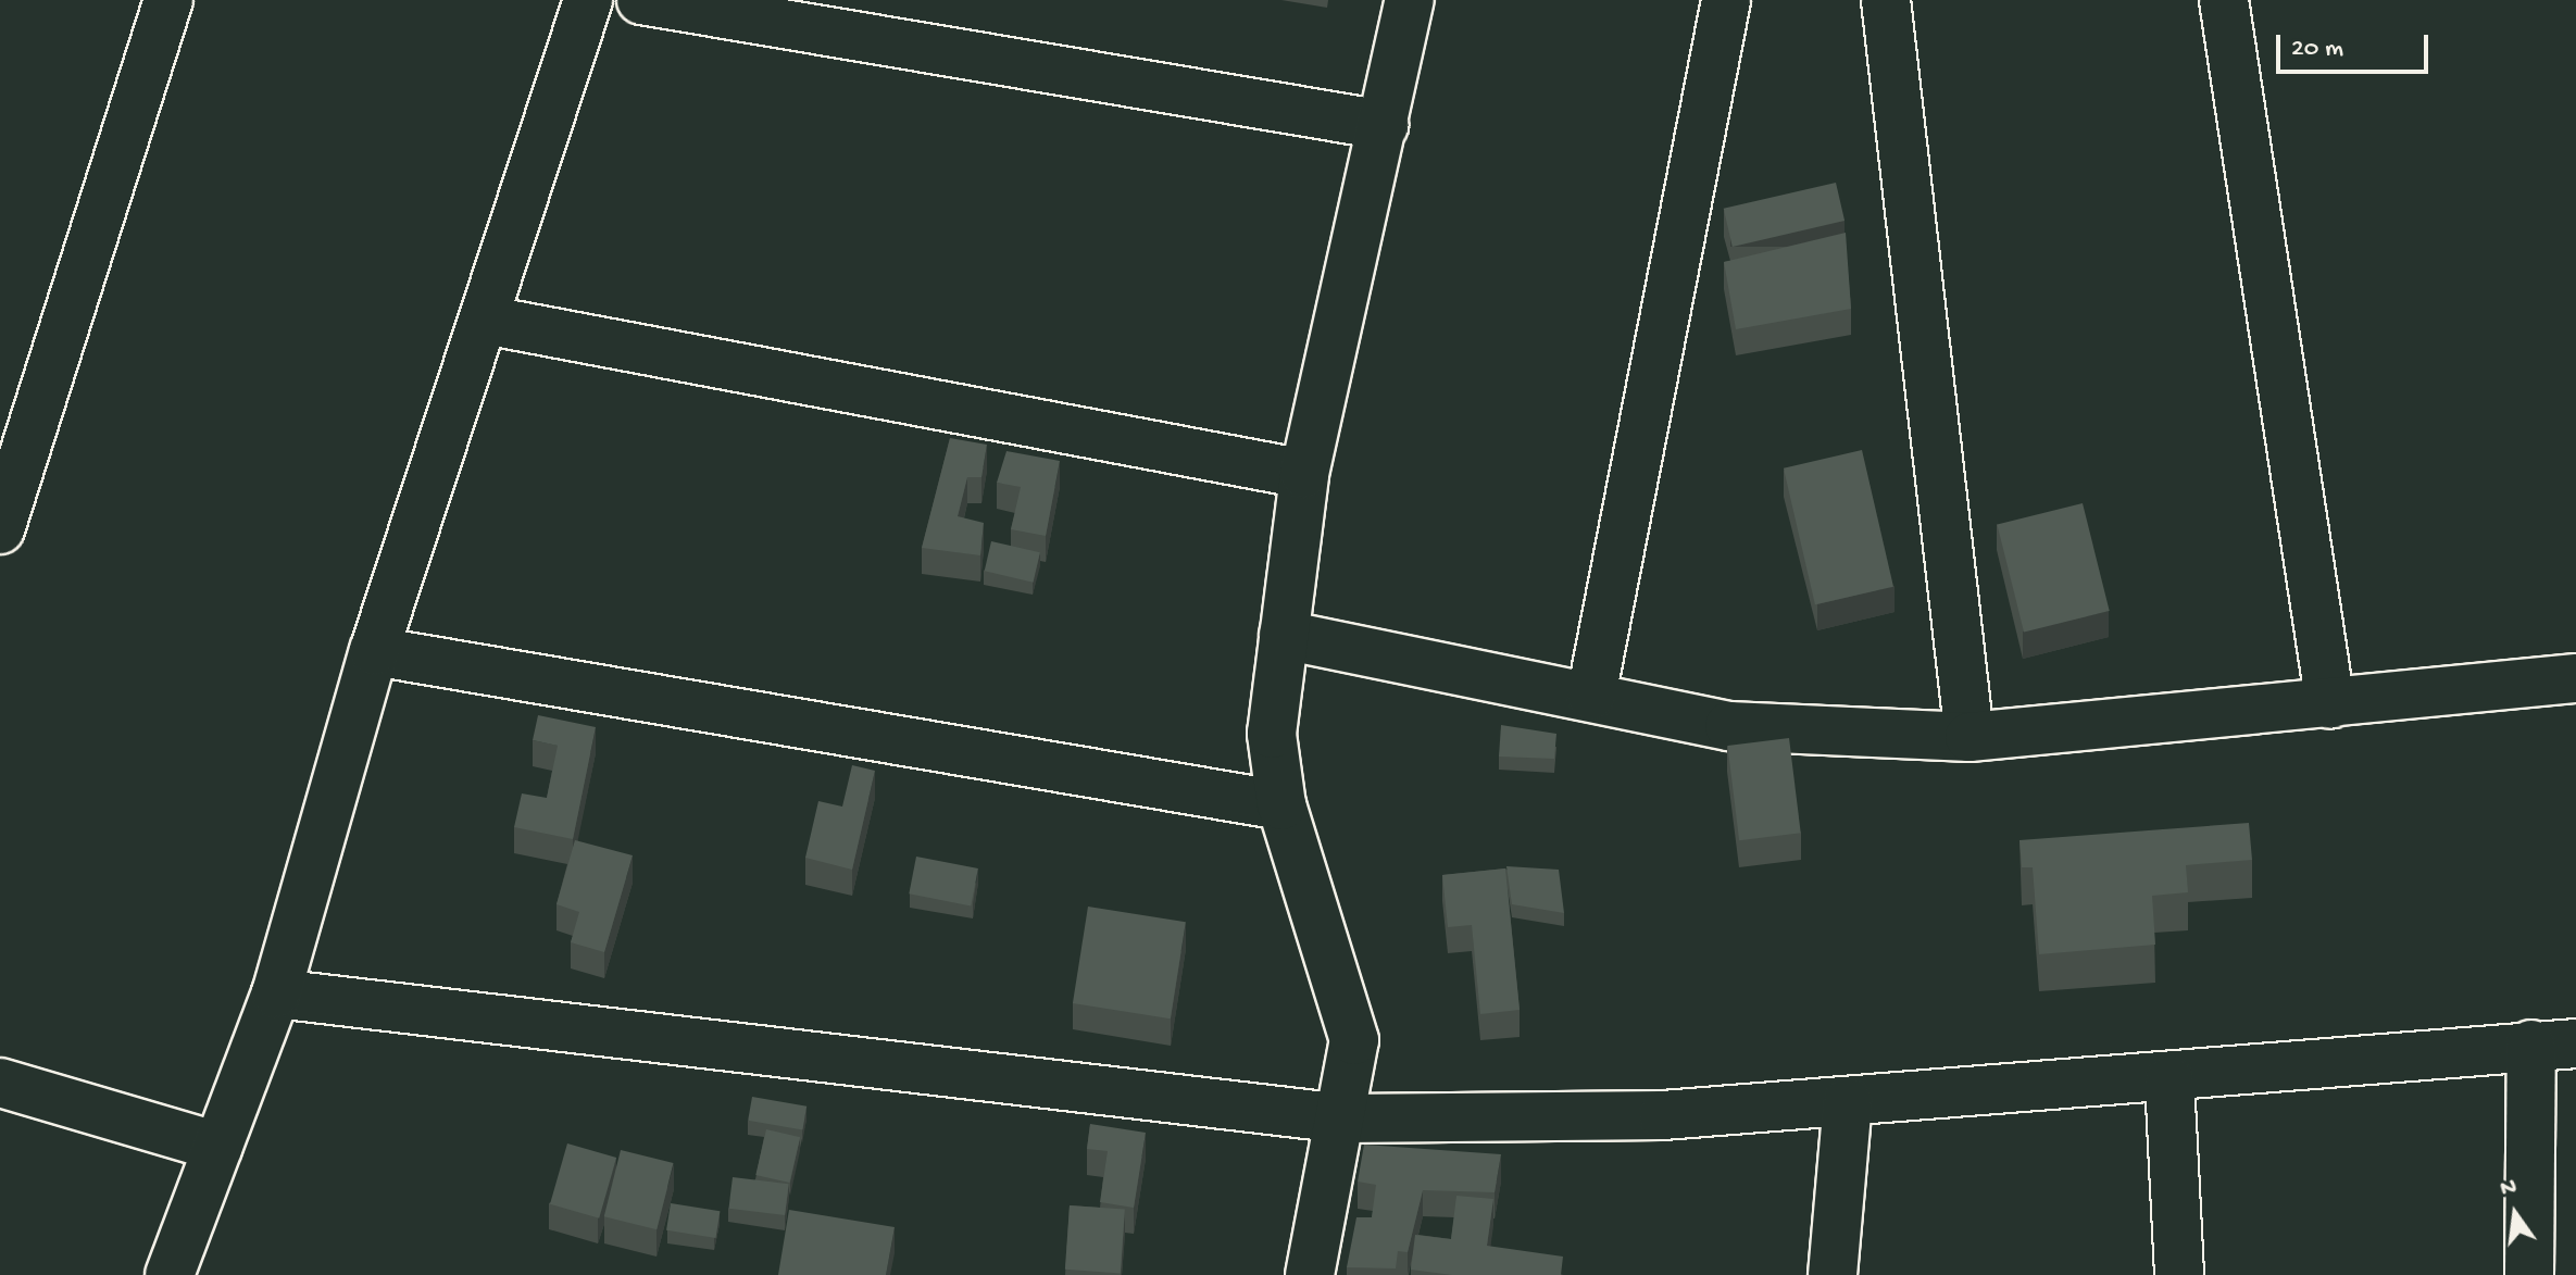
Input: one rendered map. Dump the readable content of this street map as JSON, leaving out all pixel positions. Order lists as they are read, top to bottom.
{
  "scale_bar": "20 m",
  "north": "top"
}
